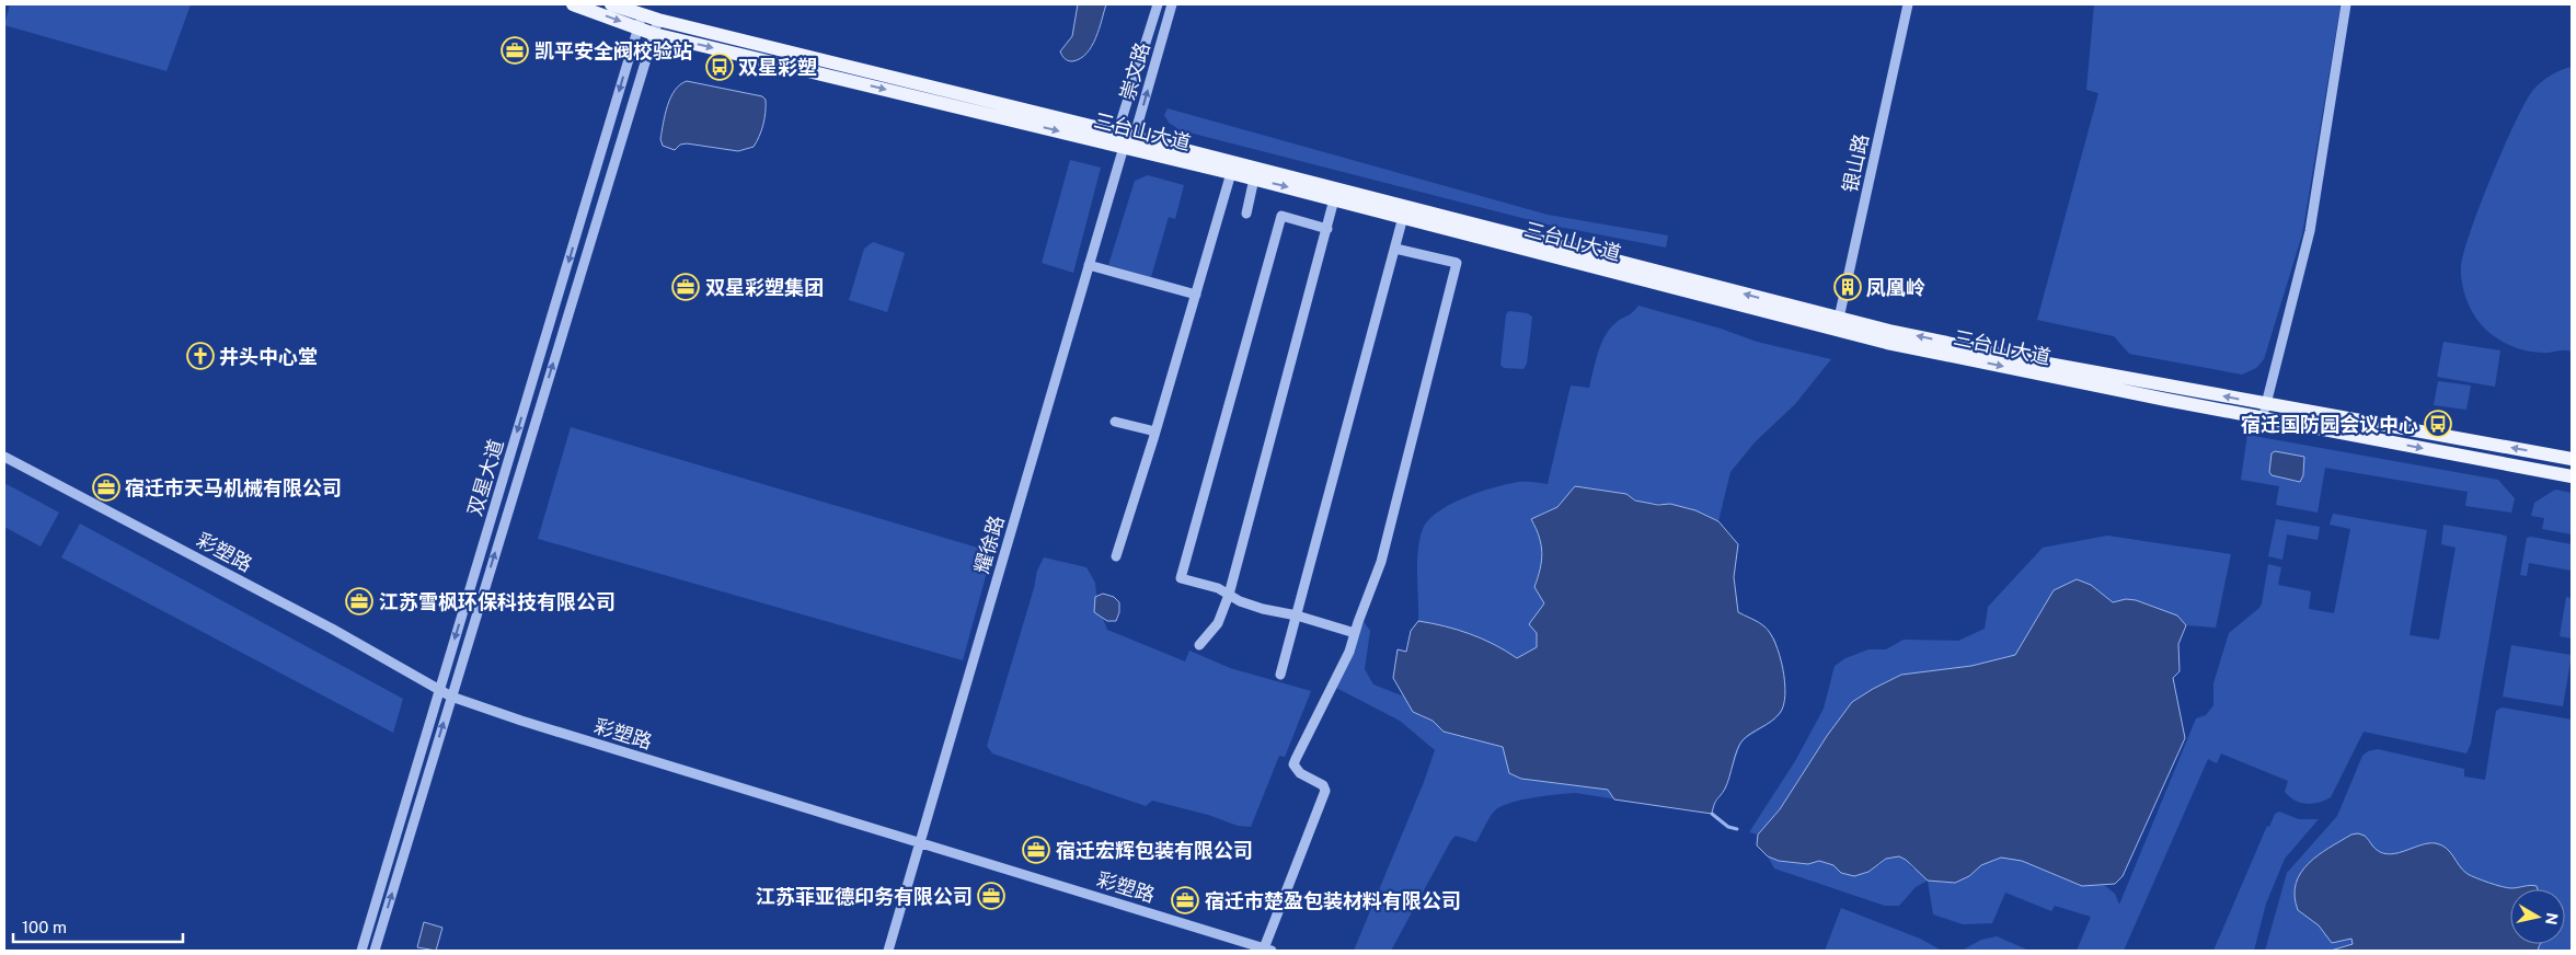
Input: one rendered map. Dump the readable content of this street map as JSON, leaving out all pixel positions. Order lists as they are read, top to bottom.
{
  "streets": {
    "main road": ["三台山大道"],
    "street": [
      "崇文路",
      "银山路",
      "双星大道",
      "耀徐路",
      "彩塑路"
    ]
  },
  "crossings": [
    ["崇文路", "三台山大道"],
    ["崇文路", "耀徐路"],
    ["三台山大道", "银山路"],
    ["三台山大道", "双星大道"],
    ["三台山大道", "耀徐路"],
    ["双星大道", "彩塑路"],
    ["耀徐路", "彩塑路"]
  ],
  "places": {
    "office": [
      "凯平安全阀校验站",
      "双星彩塑集团",
      "宿迁市天马机械有限公司",
      "江苏雪枫环保科技有限公司",
      "宿迁宏辉包装有限公司",
      "江苏菲亚德印务有限公司",
      "宿迁市楚盈包装材料有限公司"
    ],
    "bus stop": ["双星彩塑", "宿迁国防园会议中心"],
    "building": ["凤凰岭"],
    "church": ["井头中心堂"]
  },
  "scale_bar": "100 m",
  "north": "right"
}
